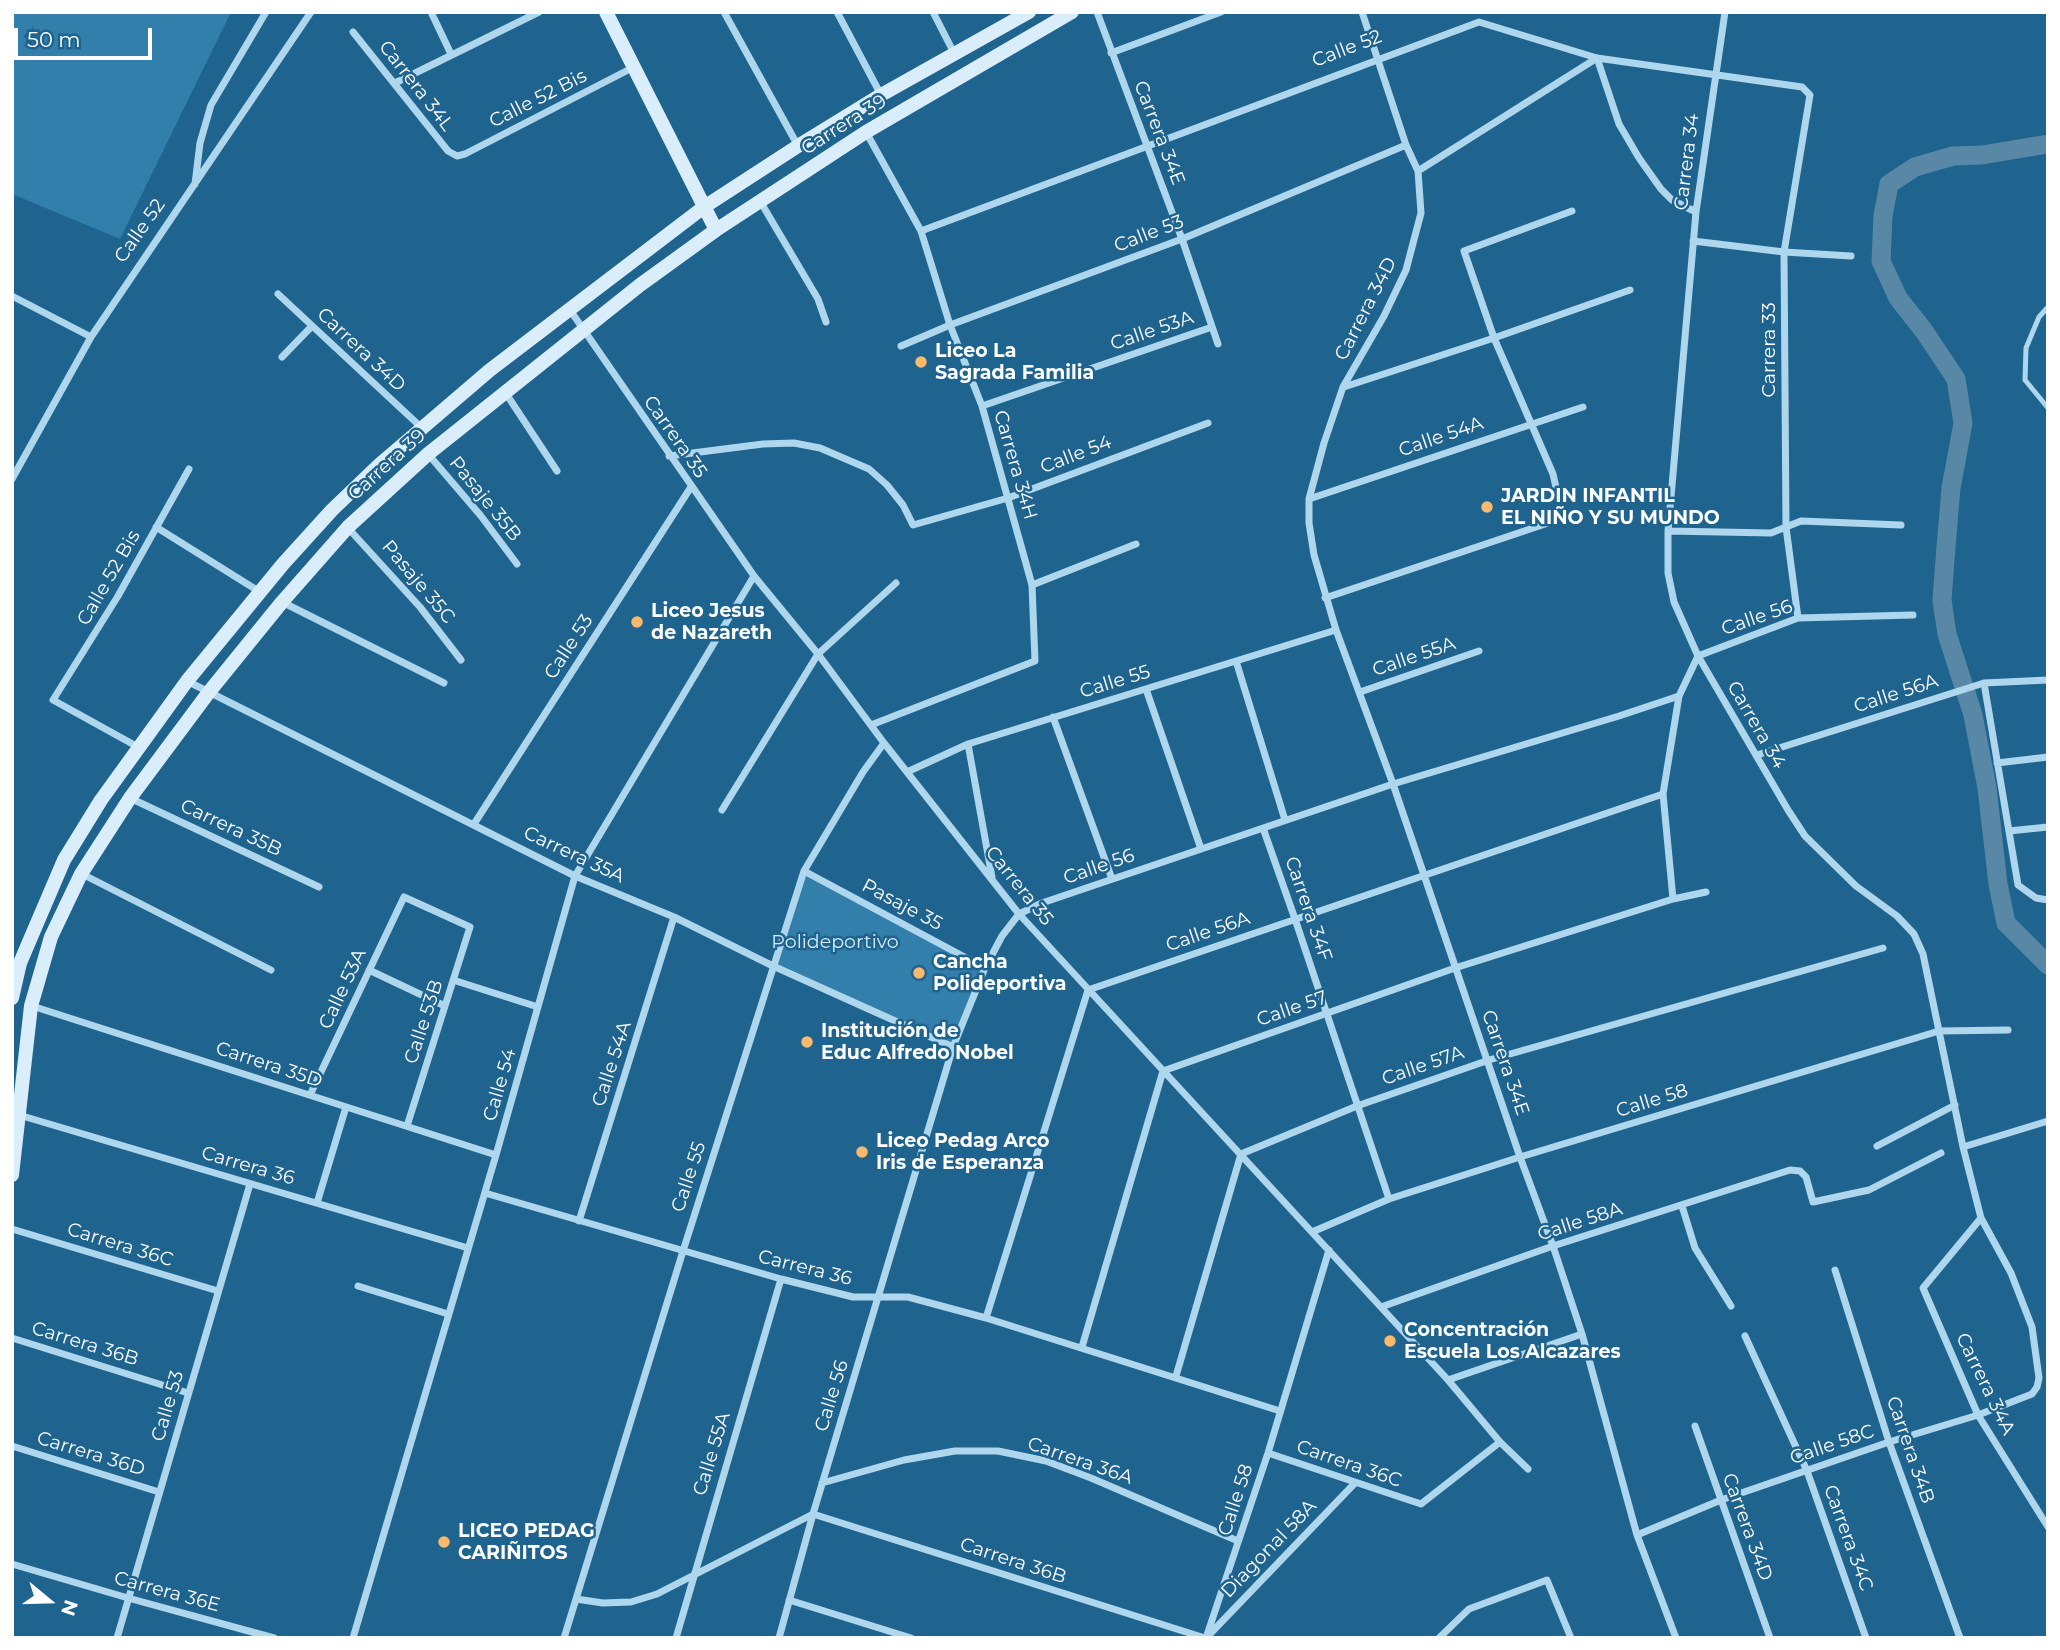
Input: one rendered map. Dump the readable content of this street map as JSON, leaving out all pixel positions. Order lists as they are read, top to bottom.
{
  "streets": {
    "main road": ["Carrera 39"],
    "street": [
      "Calle 52",
      "Carrera 34L",
      "Calle 52 Bis",
      "Carrera 34E",
      "Carrera 34",
      "Calle 53",
      "Carrera 34D",
      "Calle 53A",
      "Carrera 33",
      "Carrera 35",
      "Calle 54A",
      "Calle 54",
      "Carrera 34H",
      "Pasaje 35B",
      "Pasaje 35C",
      "Calle 56",
      "Calle 55A",
      "Calle 55",
      "Calle 56A",
      "Carrera 35B",
      "Carrera 35A",
      "Pasaje 35",
      "Carrera 34F",
      "Calle 57",
      "Calle 53B",
      "Carrera 35D",
      "Calle 57A",
      "Calle 58",
      "Carrera 36",
      "Calle 58A",
      "Carrera 36C",
      "Carrera 36B",
      "Carrera 34A",
      "Calle 58C",
      "Carrera 34B",
      "Carrera 36D",
      "Carrera 36A",
      "Carrera 34C",
      "Diagonal 58A",
      "Carrera 36E"
    ]
  },
  "crossings": [
    ["Calle 52", "Carrera 34E"],
    ["Calle 52", "Carrera 34"],
    ["Calle 52", "Carrera 34D"],
    ["Calle 52", "Carrera 33"],
    ["Calle 52", "Carrera 34H"],
    ["Carrera 34L", "Calle 52 Bis"],
    ["Calle 52 Bis", "Carrera 39"],
    ["Carrera 39", "Carrera 34D"],
    ["Carrera 39", "Carrera 35"],
    ["Carrera 39", "Carrera 34H"],
    ["Carrera 39", "Pasaje 35B"],
    ["Carrera 39", "Pasaje 35C"],
    ["Carrera 39", "Carrera 35B"],
    ["Carrera 39", "Carrera 35A"],
    ["Carrera 39", "Carrera 35D"],
    ["Carrera 39", "Carrera 36"],
    ["Carrera 34E", "Calle 53"],
    ["Carrera 34E", "Carrera 34D"],
    ["Carrera 34E", "Calle 53A"],
    ["Carrera 34E", "Calle 54A"],
    ["Carrera 34E", "Calle 56"],
    ["Carrera 34E", "Calle 55A"],
    ["Carrera 34E", "Calle 55"],
    ["Carrera 34E", "Calle 56A"],
    ["Carrera 34E", "Calle 57"],
    ["Carrera 34E", "Calle 57A"],
    ["Carrera 34E", "Calle 58"],
    ["Carrera 34E", "Calle 58A"],
    ["Carrera 34E", "Calle 58C"],
    ["Carrera 34", "Calle 56"],
    ["Carrera 34", "Calle 56A"],
    ["Carrera 34", "Calle 58"],
    ["Carrera 34", "Carrera 34A"],
    ["Carrera 34", "Calle 58C"],
    ["Calle 53", "Carrera 34D"],
    ["Calle 53", "Carrera 35"],
    ["Calle 53", "Carrera 34H"],
    ["Calle 53", "Carrera 35A"],
    ["Calle 53", "Carrera 36"],
    ["Calle 53", "Carrera 36C"],
    ["Calle 53", "Carrera 36B"],
    ["Calle 53", "Carrera 36D"],
    ["Calle 53", "Carrera 36E"],
    ["Carrera 34D", "Calle 54A"],
    ["Carrera 34D", "Calle 58C"],
    ["Calle 53A", "Carrera 34H"],
    ["Calle 53A", "Calle 53B"],
    ["Calle 53A", "Carrera 35D"],
    ["Carrera 33", "Calle 56"],
    ["Carrera 35", "Calle 54"],
    ["Carrera 35", "Carrera 34H"],
    ["Carrera 35", "Calle 56"],
    ["Carrera 35", "Calle 55"],
    ["Carrera 35", "Calle 56A"],
    ["Carrera 35", "Calle 57"],
    ["Carrera 35", "Calle 57A"],
    ["Carrera 35", "Calle 58"],
    ["Carrera 35", "Calle 58A"],
    ["Carrera 35", "Carrera 36C"],
    ["Calle 54A", "Carrera 35A"],
    ["Calle 54A", "Carrera 36"],
    ["Calle 54", "Carrera 34H"],
    ["Calle 54", "Carrera 35A"],
    ["Calle 54", "Carrera 35D"],
    ["Calle 54", "Carrera 36"],
    ["Calle 56", "Carrera 35A"],
    ["Calle 56", "Pasaje 35"],
    ["Calle 56", "Carrera 34F"],
    ["Calle 56", "Carrera 36"],
    ["Calle 56", "Carrera 36B"],
    ["Calle 56", "Carrera 36A"],
    ["Calle 55A", "Carrera 36"],
    ["Calle 55", "Carrera 35A"],
    ["Calle 55", "Pasaje 35"],
    ["Calle 55", "Carrera 36"],
    ["Calle 56A", "Carrera 34F"],
    ["Carrera 34F", "Calle 57"],
    ["Carrera 34F", "Calle 57A"],
    ["Carrera 34F", "Calle 58"],
    ["Calle 53B", "Carrera 35D"],
    ["Calle 58", "Carrera 36"],
    ["Calle 58", "Carrera 36C"],
    ["Calle 58", "Carrera 36B"],
    ["Calle 58", "Carrera 36A"],
    ["Calle 58", "Diagonal 58A"],
    ["Carrera 36C", "Diagonal 58A"],
    ["Carrera 36B", "Diagonal 58A"],
    ["Carrera 34A", "Calle 58C"],
    ["Calle 58C", "Carrera 34B"],
    ["Calle 58C", "Carrera 34C"]
  ],
  "parks": ["Polideportivo"],
  "places": [
    "Liceo La Sagrada Familia",
    "JARDIN INFANTIL EL NIÑO Y SU MUNDO",
    "Liceo Jesus de Nazareth",
    "Cancha Polideportiva",
    "Institución de Educ Alfredo Nobel",
    "Liceo Pedag Arco Iris de Esperanza",
    "Concentración Escuela Los Alcazares",
    "LICEO PEDAG CARIÑITOS"
  ],
  "scale_bar": "50 m",
  "north": "right"
}
